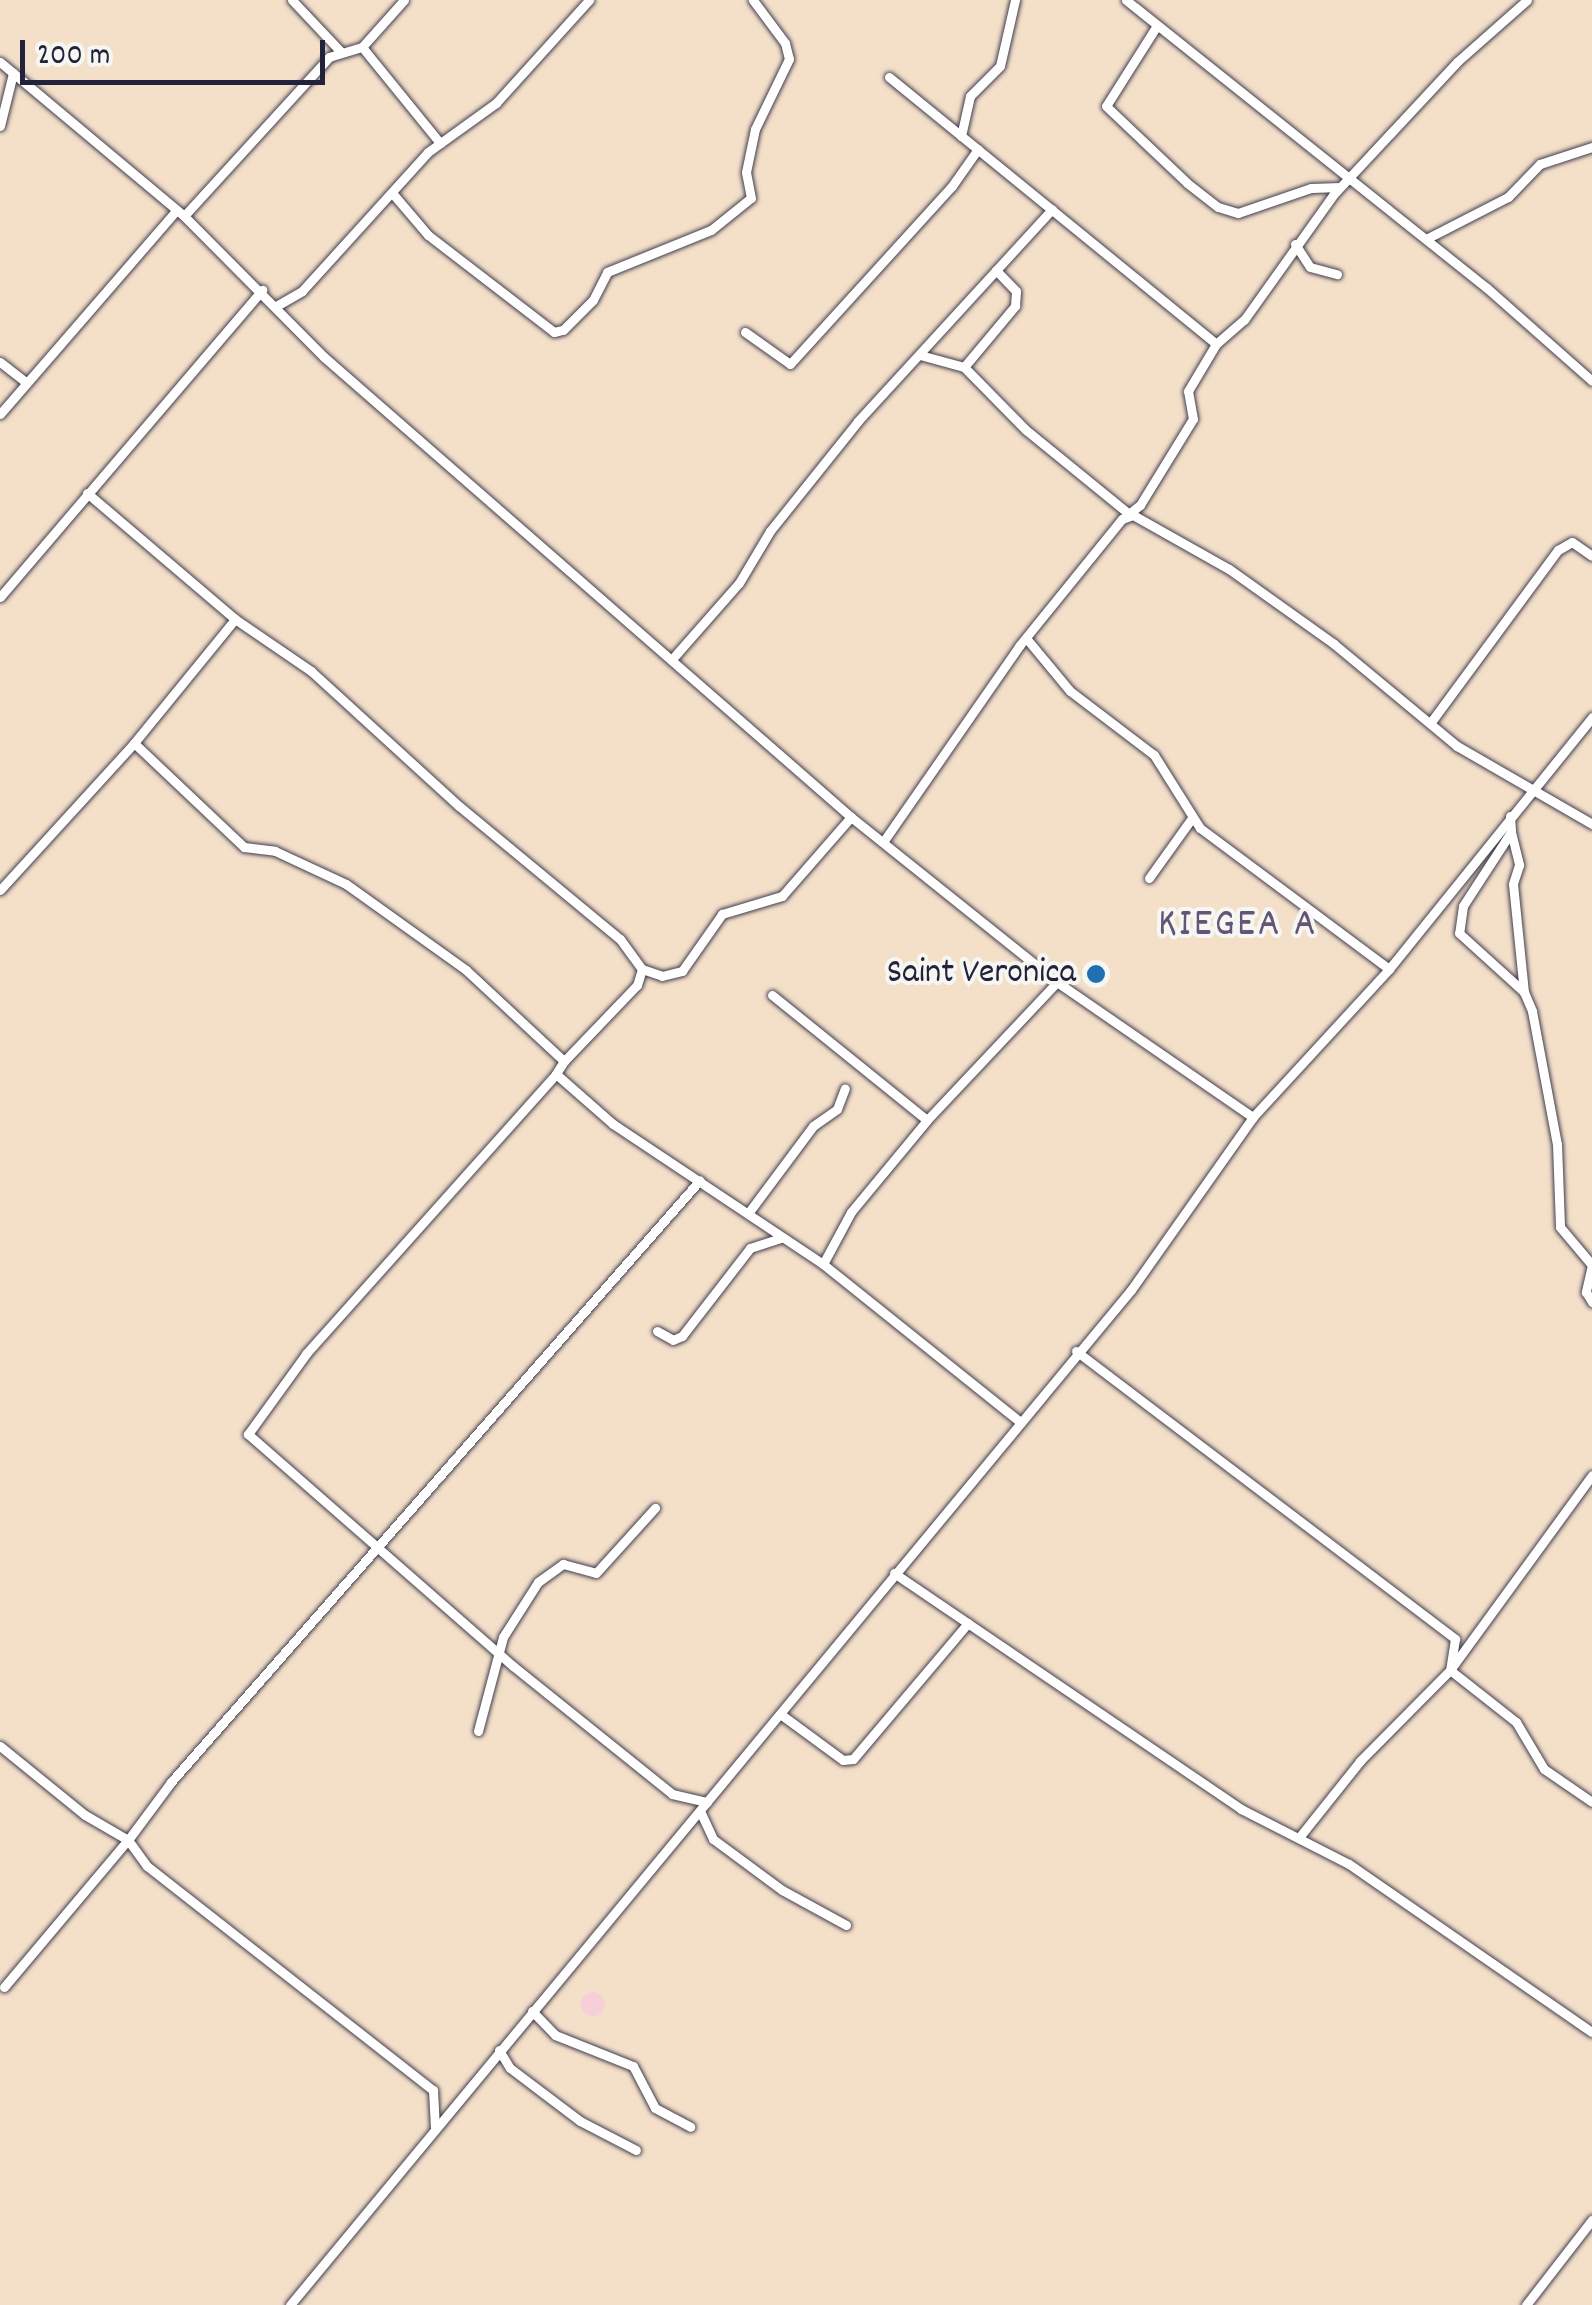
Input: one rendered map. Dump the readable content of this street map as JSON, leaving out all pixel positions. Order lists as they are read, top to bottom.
{
  "districts": ["KIEGEA A"],
  "places": ["Saint Veronica"],
  "scale_bar": "200 m"
}
